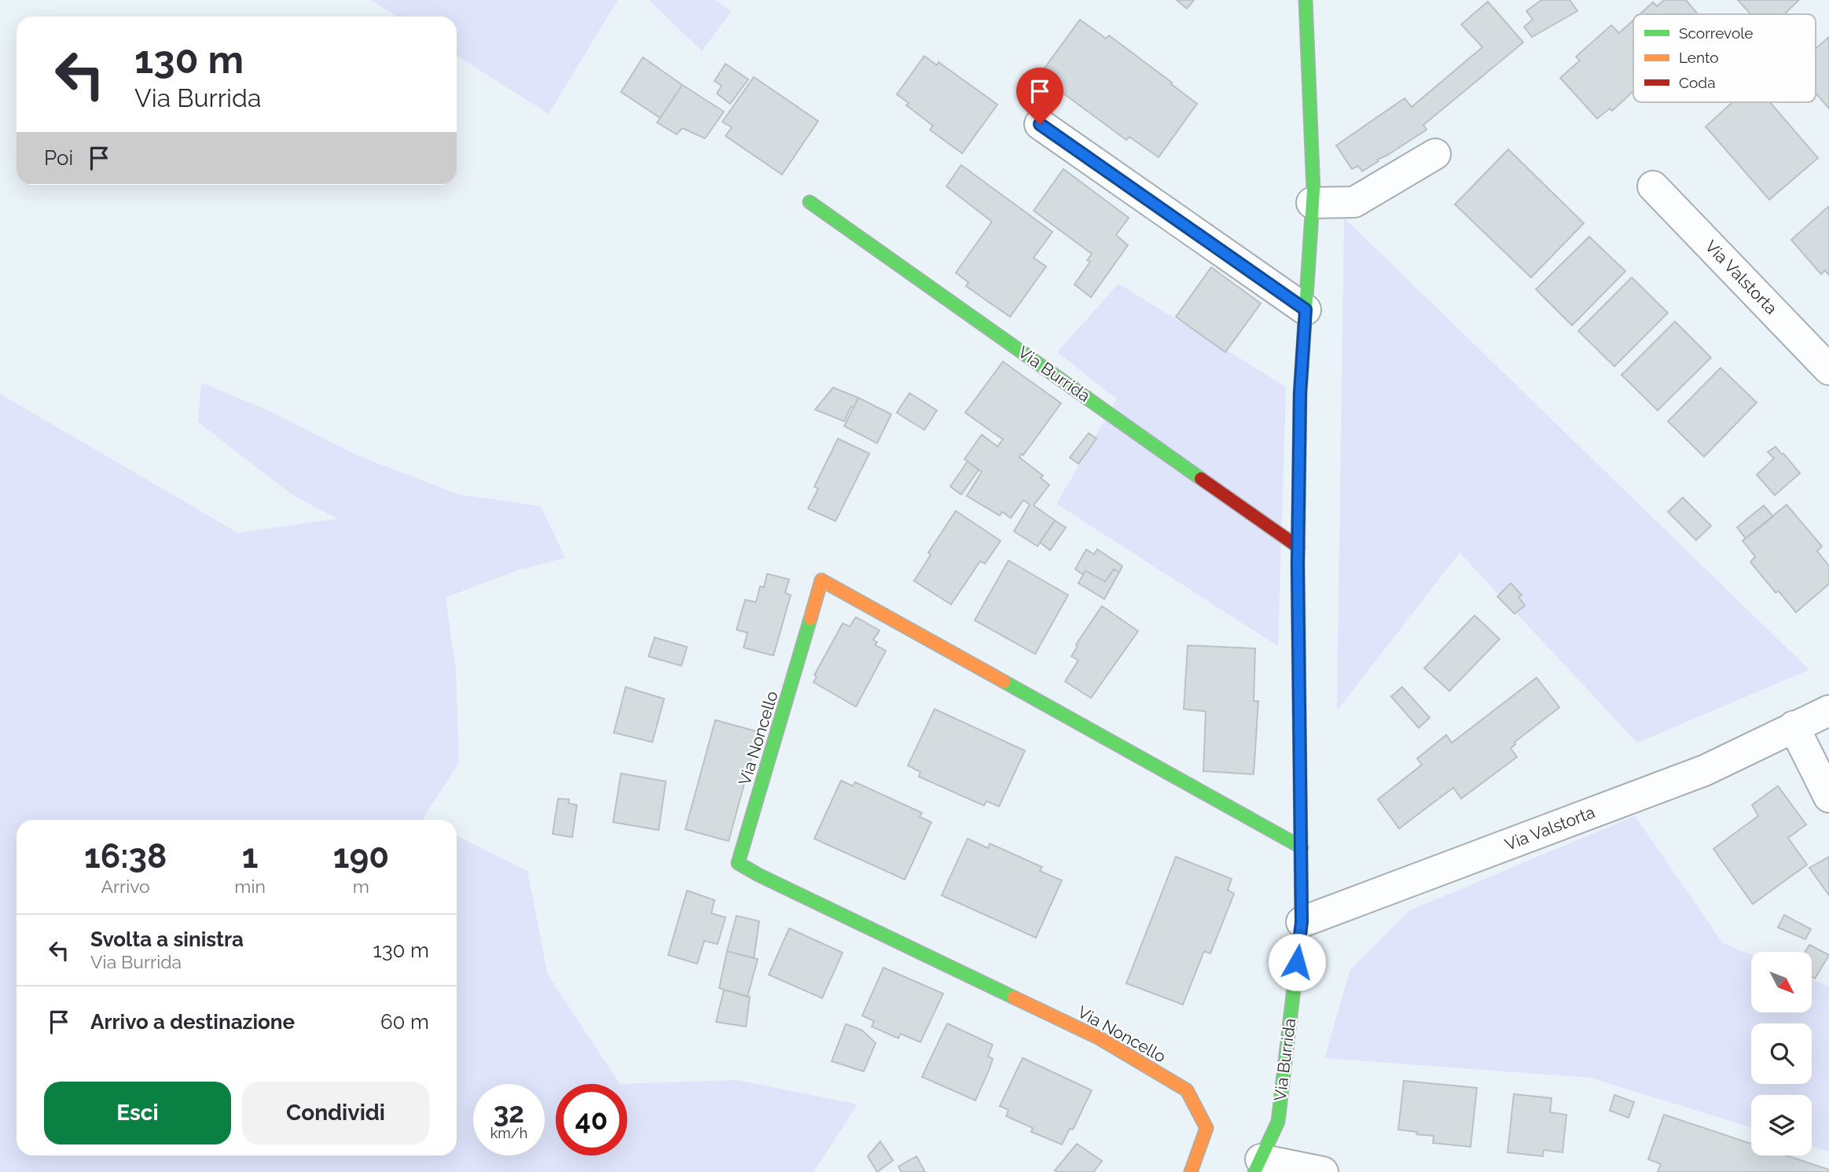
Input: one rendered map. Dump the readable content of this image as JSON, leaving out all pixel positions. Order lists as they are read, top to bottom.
{
  "streets": {
    "street": ["Via Valstorta", "Via Burrida", "Via Noncello"]
  },
  "crossings": [
    ["Via Valstorta", "Via Burrida"],
    ["Via Burrida", "Via Noncello"]
  ],
  "legend": ["Scorrevole", "Lento", "Coda"],
  "north": "bottom right",
  "page": {
    "turn": ["130 m", "Via Burrida"],
    "then": "Poi",
    "eta": [
      "16:38",
      "Arrivo",
      "1",
      "min",
      "190",
      "m"
    ],
    "list": [
      {
        "name": "Svolta a sinistra",
        "note": "Via Burrida",
        "value": "130 m"
      },
      {
        "name": "Arrivo a destinazione",
        "value": "60 m"
      }
    ],
    "buttons": ["Esci", "Condividi"],
    "speed": "32 km/h",
    "limit": "40"
  }
}
